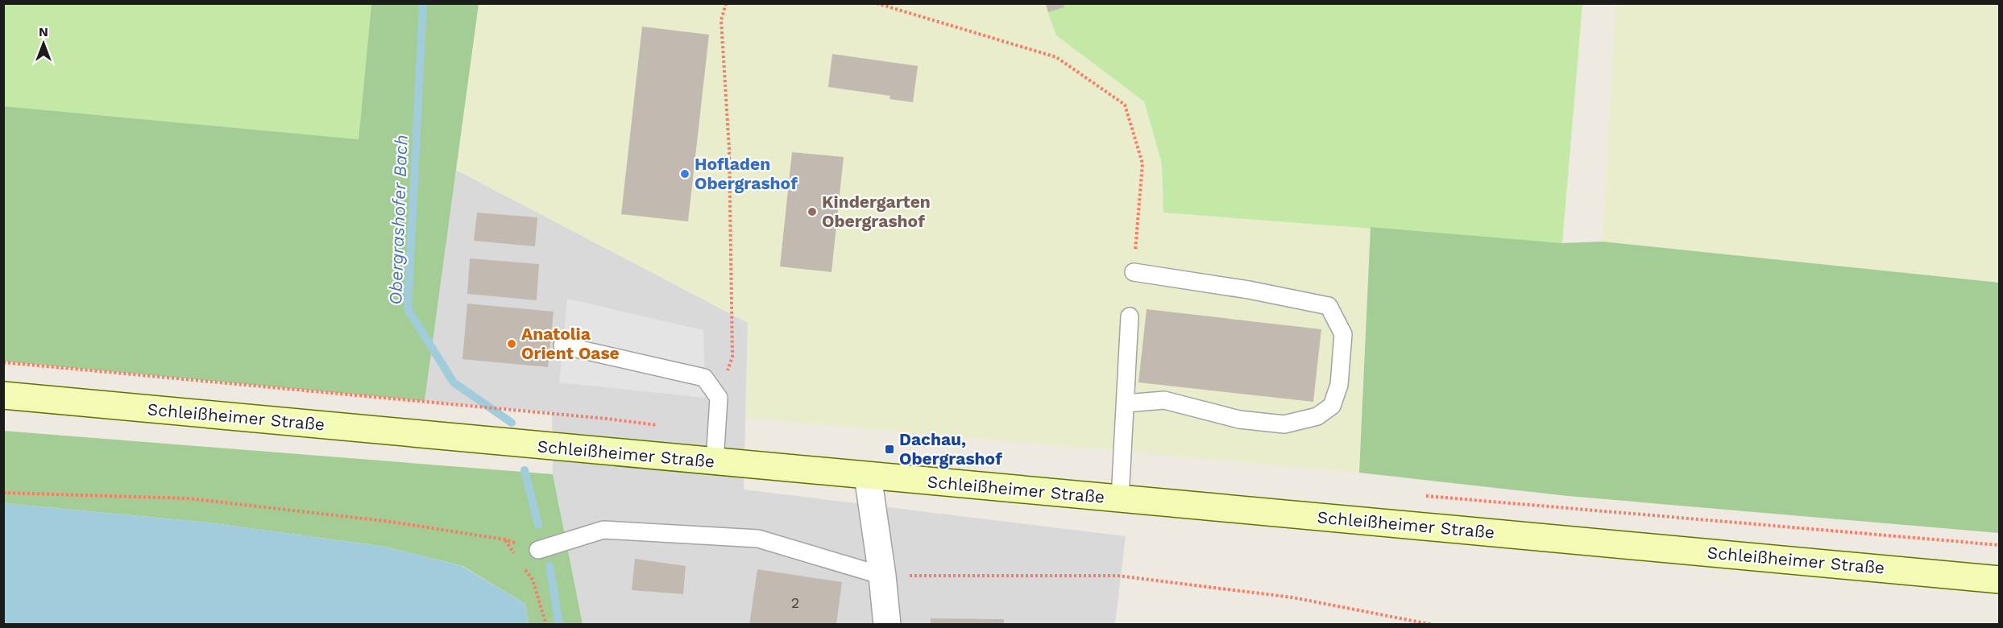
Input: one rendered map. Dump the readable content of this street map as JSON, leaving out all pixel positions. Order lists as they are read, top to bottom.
{
  "streets": {
    "main road": ["Schleißheimer Straße"]
  },
  "water": ["Obergrashofer Bach"],
  "places": {
    "other": ["Hofladen Obergrashof", "Kindergarten Obergrashof", "Anatolia Orient Oase"],
    "transit": ["Dachau, Obergrashof"]
  },
  "house_numbers": ["2"],
  "north": "top"
}
